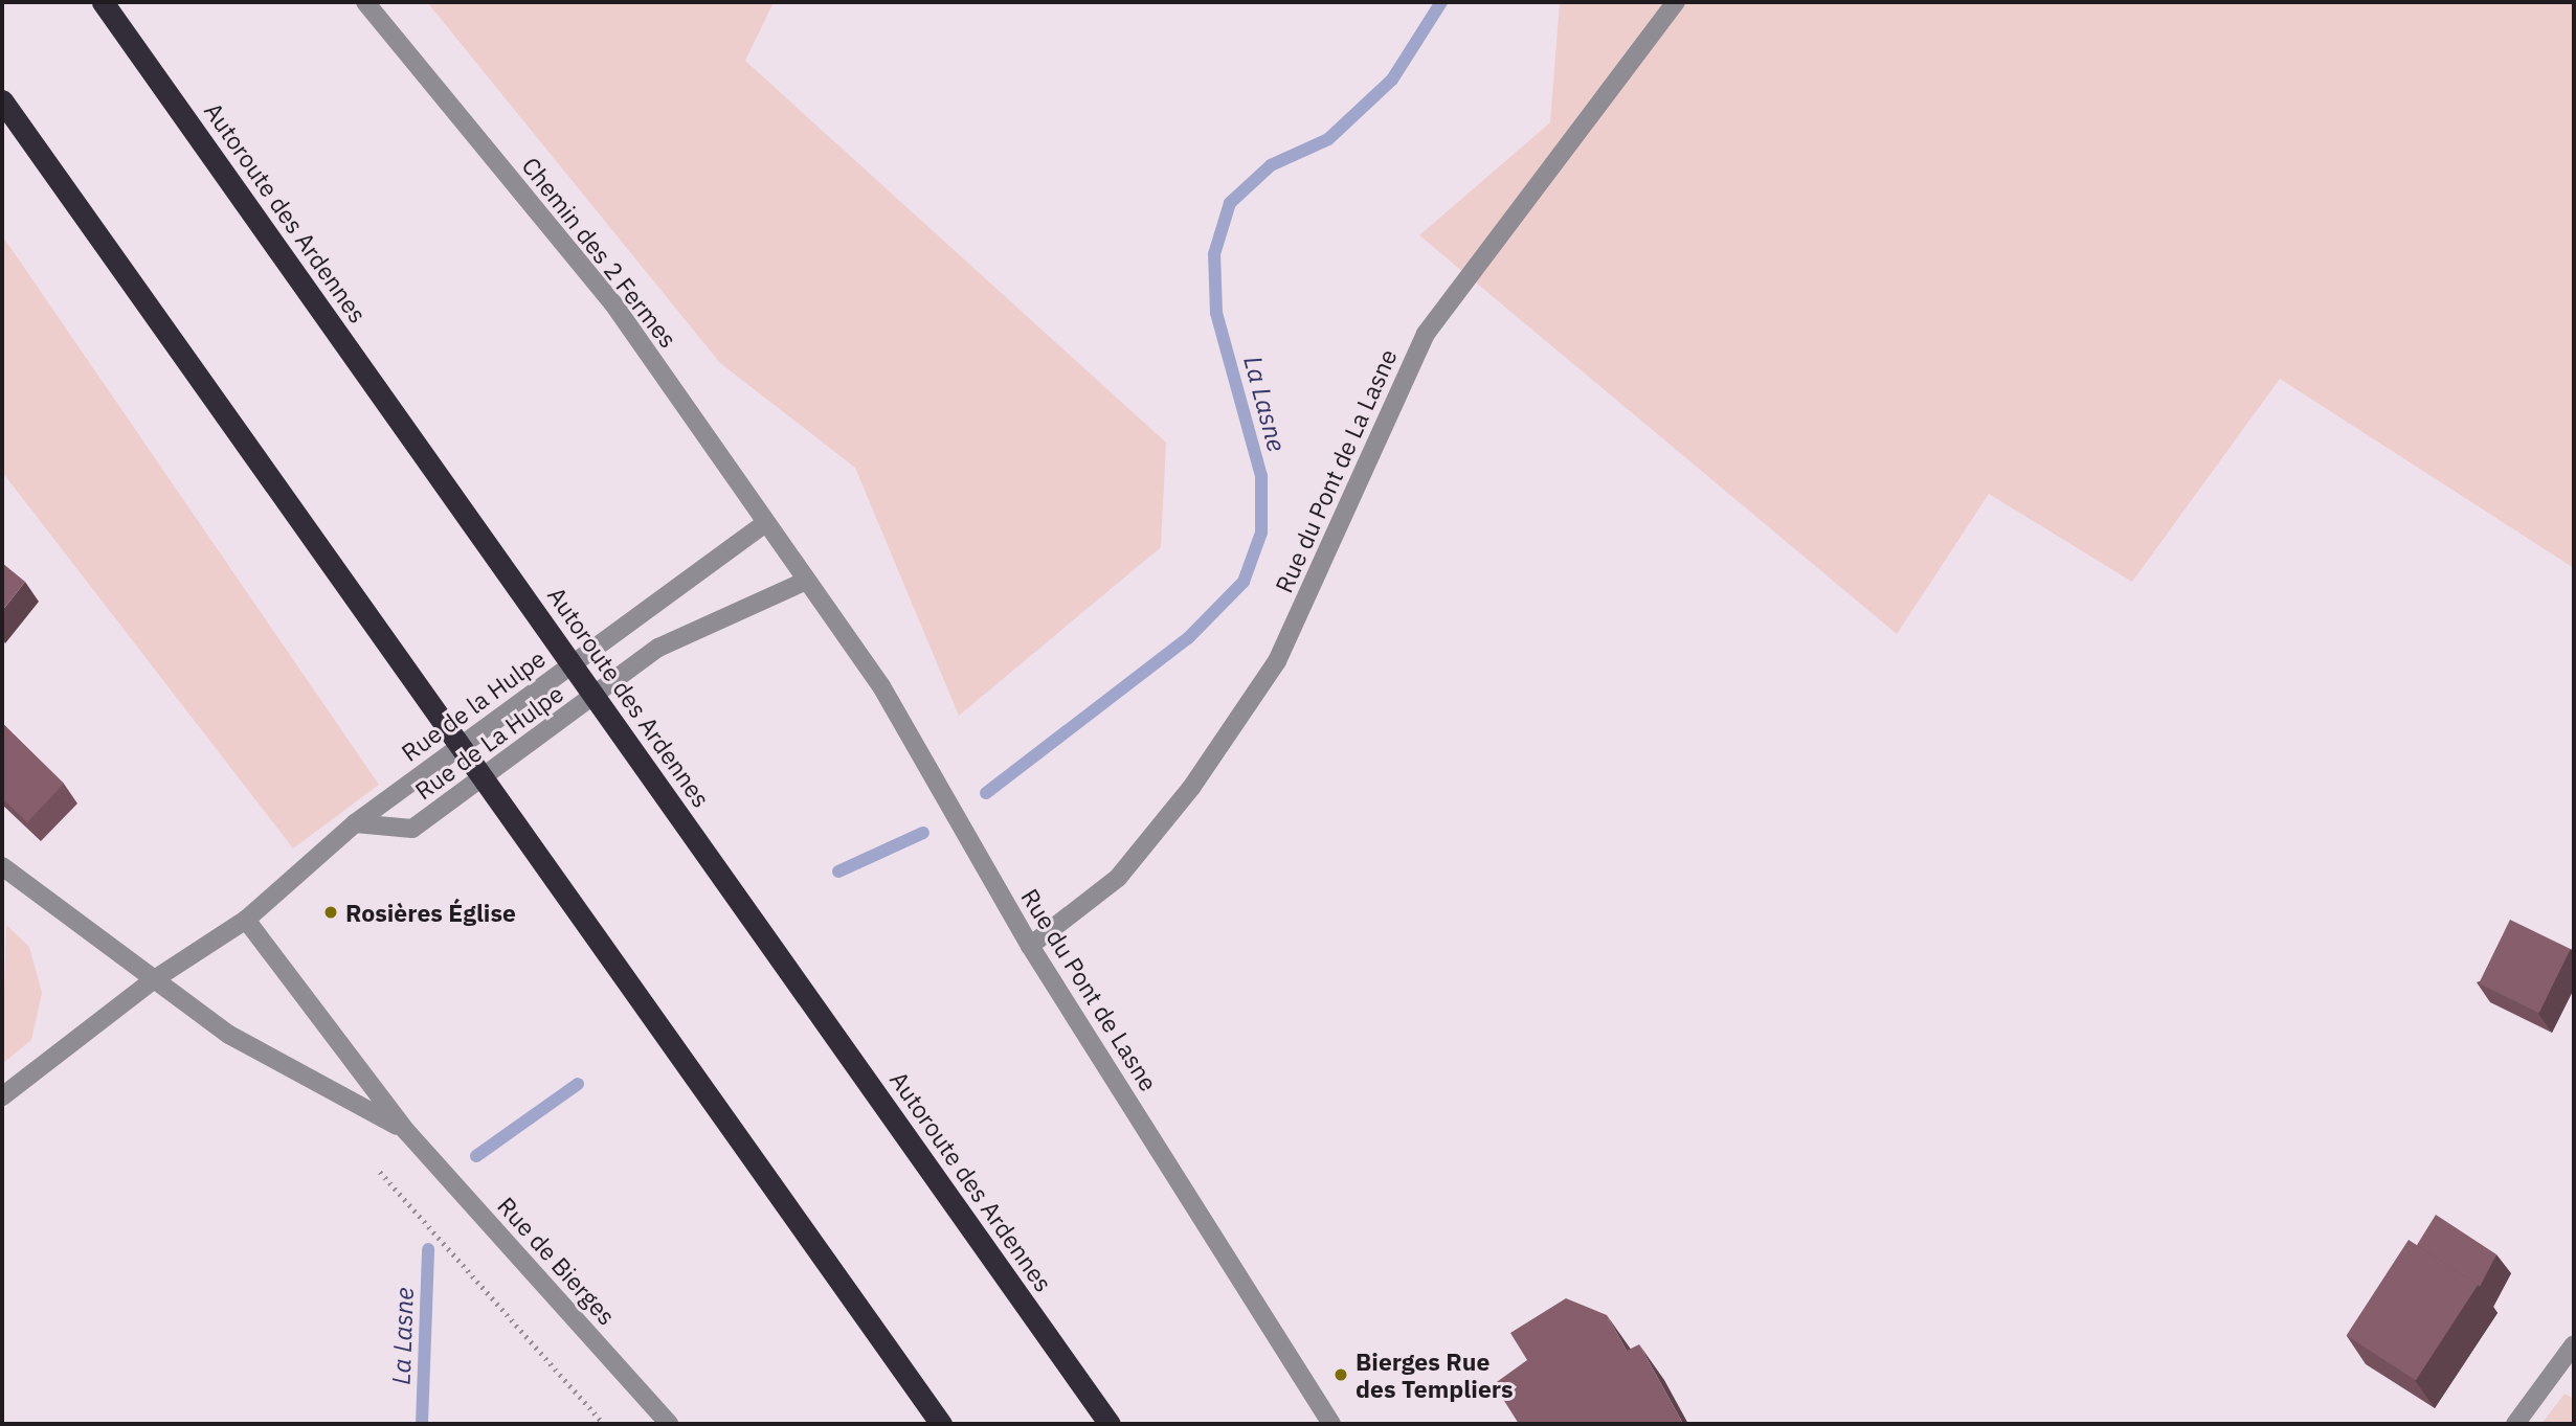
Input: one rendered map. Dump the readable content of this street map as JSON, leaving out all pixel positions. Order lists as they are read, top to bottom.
{
  "streets": {
    "highway": ["Autoroute des Ardennes"],
    "street": [
      "Chemin des 2 Fermes",
      "Rue du Pont de La Lasne",
      "Rue de la Hulpe",
      "Rue de La Hulpe",
      "Rue du Pont de Lasne",
      "Rue de Bierges"
    ]
  },
  "crossings": [
    ["Chemin des 2 Fermes", "Rue de la Hulpe"],
    ["Chemin des 2 Fermes", "Rue de La Hulpe"],
    ["Chemin des 2 Fermes", "Rue du Pont de Lasne"],
    ["Rue du Pont de La Lasne", "Rue du Pont de Lasne"],
    ["Rue de la Hulpe", "Rue de La Hulpe"],
    ["Rue de La Hulpe", "Rue du Pont de Lasne"]
  ],
  "water": ["La Lasne"],
  "places": ["Rosières Église", "Bierges Rue des Templiers"]
}
